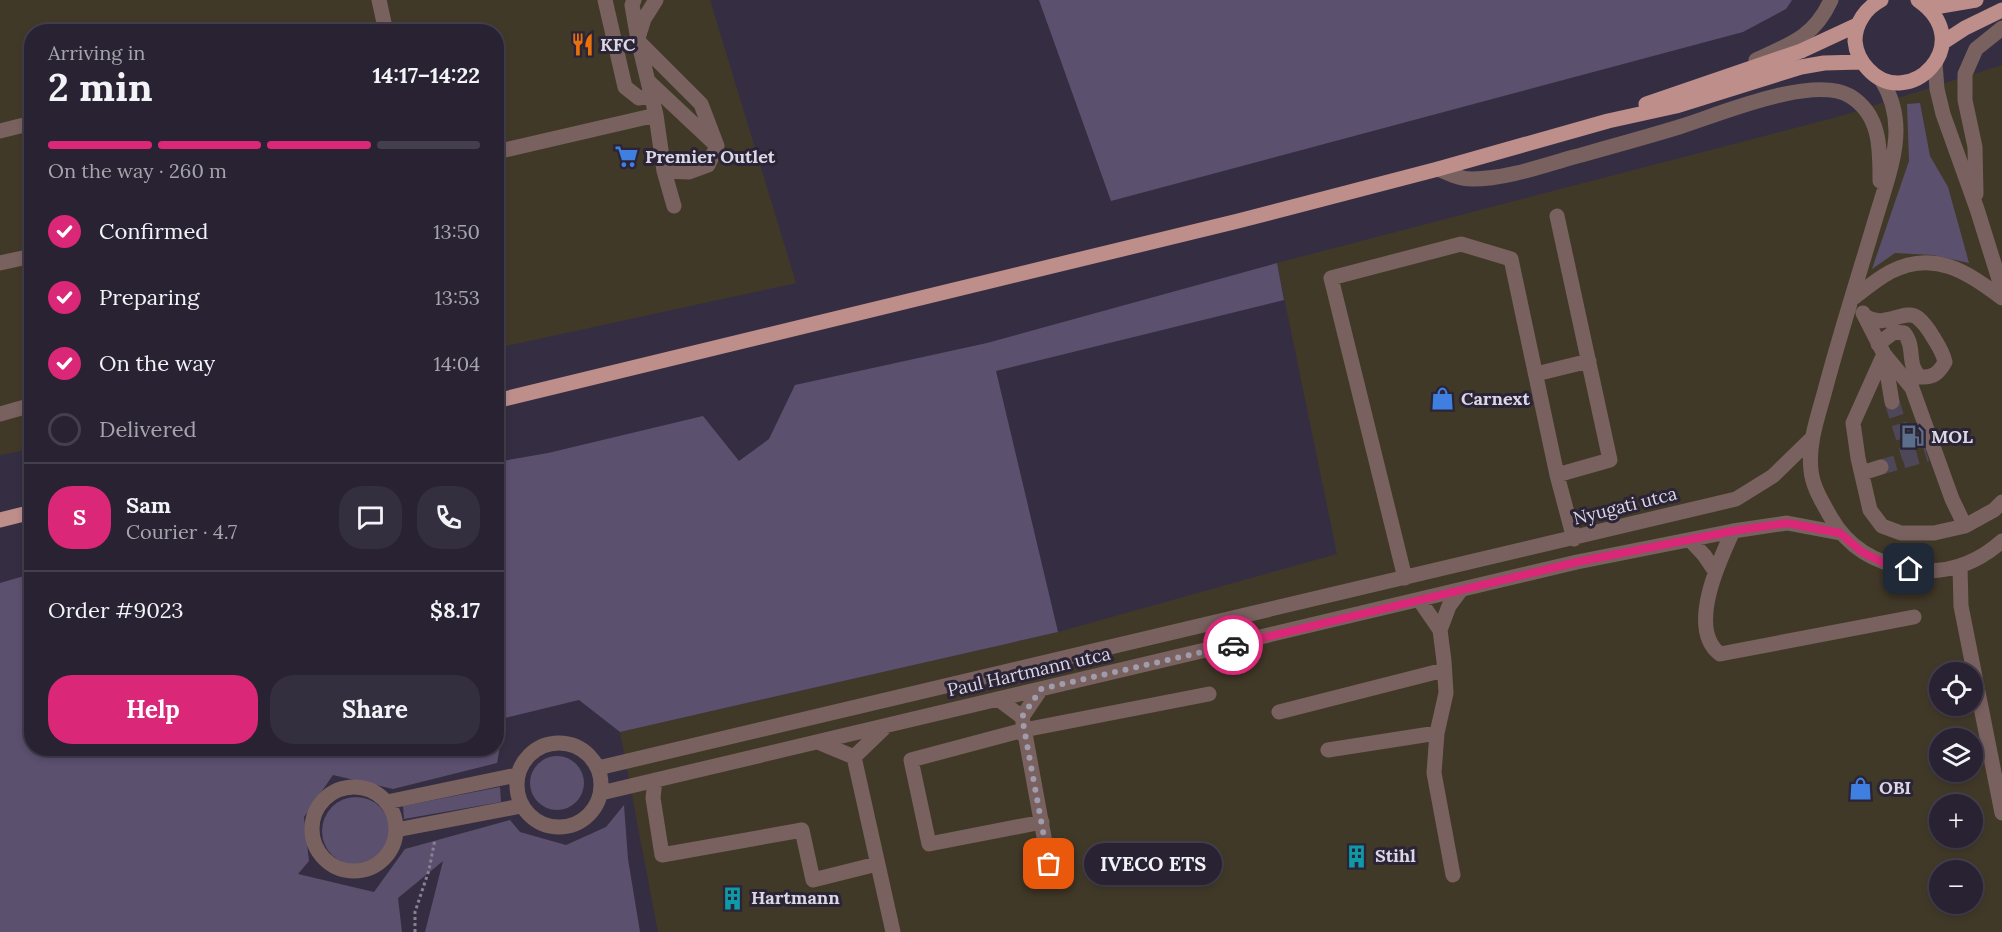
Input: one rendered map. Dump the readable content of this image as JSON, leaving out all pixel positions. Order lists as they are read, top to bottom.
{
  "streets": {
    "street": ["Nyugati utca", "Paul Hartmann utca"]
  },
  "crossings": [
    ["Nyugati utca", "Paul Hartmann utca"]
  ],
  "places": {
    "restaurant": ["KFC"],
    "supermarket": ["Premier Outlet"],
    "shop": ["Carnext", "OBI"],
    "fuel station": ["MOL"],
    "building": ["Stihl", "Hartmann"],
    "other": ["IVECO ETS"]
  },
  "page": {
    "heading": ["2 min", "Arriving in", "14:17–14:22"],
    "panel": [
      "Sam",
      "Courier · 4.7",
      "Order #9023",
      "$8.17"
    ],
    "bar": "On the way · 260 m",
    "list": [
      ["Confirmed", "13:50"],
      ["Preparing", "13:53"],
      ["On the way", "14:04"],
      "Delivered"
    ],
    "round": "S",
    "map_buttons": ["+", "−"],
    "buttons": ["Help", "Share"],
    "bubble": "IVECO ETS"
  }
}
